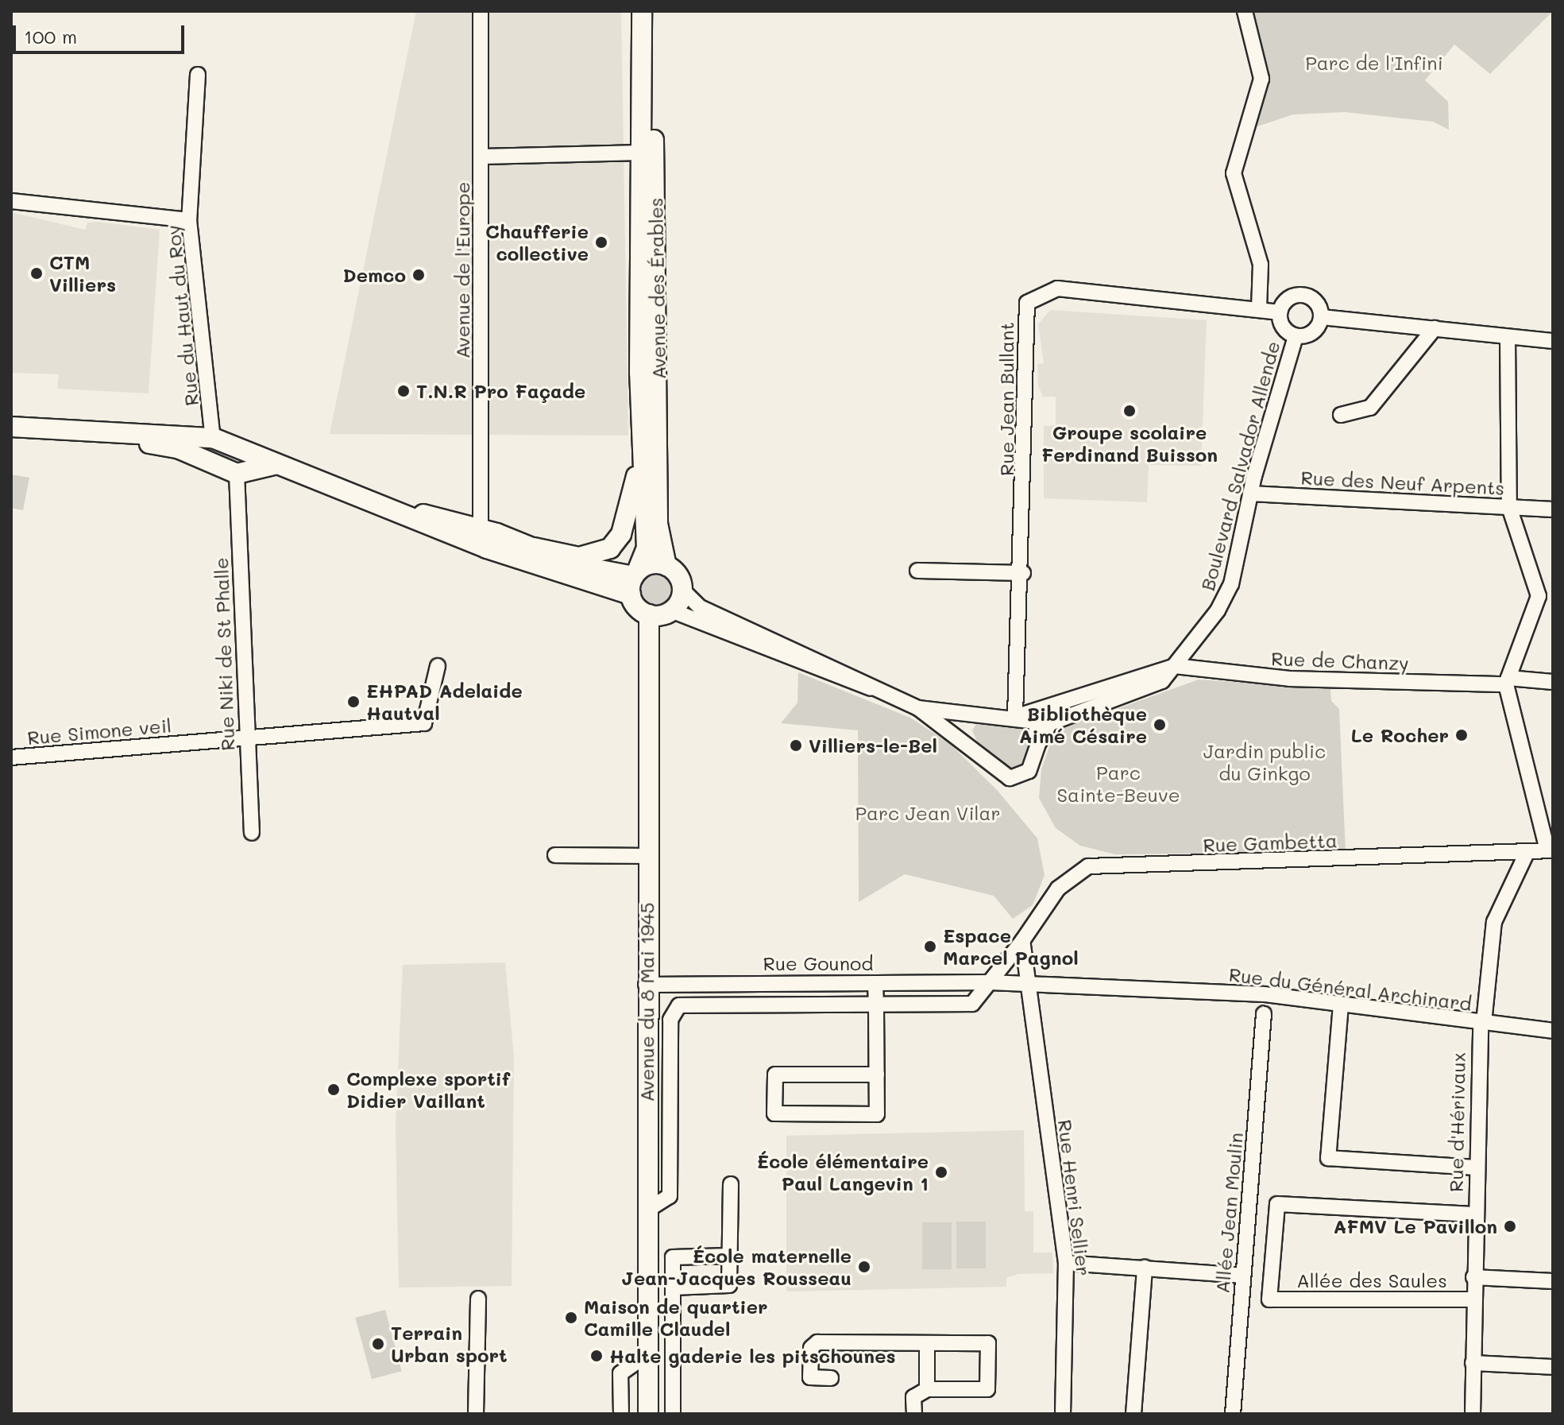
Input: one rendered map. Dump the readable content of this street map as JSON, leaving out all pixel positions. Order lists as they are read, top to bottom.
{
  "streets": {
    "main road": ["Avenue des Érables", "Avenue du 8 Mai 1945"],
    "street": [
      "Avenue de l'Europe",
      "Rue du Haut du Roy",
      "Rue Jean Bullant",
      "Boulevard Salvador Allende",
      "Rue des Neuf Arpents",
      "Rue Niki de St Phalle",
      "Rue de Chanzy",
      "Rue Simone veil",
      "Rue Gambetta",
      "Rue Gounod",
      "Rue du Général Archinard",
      "Rue d'Hérivaux",
      "Rue Henri Sellier",
      "Allée Jean Moulin",
      "Allée des Saules"
    ]
  },
  "crossings": [
    ["Avenue des Érables", "Avenue du 8 Mai 1945"],
    ["Rue Jean Bullant", "Boulevard Salvador Allende"],
    ["Boulevard Salvador Allende", "Rue des Neuf Arpents"],
    ["Boulevard Salvador Allende", "Rue de Chanzy"],
    ["Rue Niki de St Phalle", "Rue Simone veil"],
    ["Rue Gambetta", "Rue Gounod"],
    ["Rue Gambetta", "Rue du Général Archinard"],
    ["Rue Gambetta", "Avenue du 8 Mai 1945"],
    ["Rue Gambetta", "Rue d'Hérivaux"],
    ["Rue Gounod", "Rue du Général Archinard"],
    ["Rue Gounod", "Avenue du 8 Mai 1945"],
    ["Rue du Général Archinard", "Rue d'Hérivaux"],
    ["Rue du Général Archinard", "Rue Henri Sellier"],
    ["Rue d'Hérivaux", "Allée des Saules"]
  ],
  "parks": [
    "Parc de l'Infini",
    "Jardin public du Ginkgo",
    "Parc Sainte-Beuve",
    "Parc Jean Vilar"
  ],
  "places": [
    "Chaufferie collective",
    "CTM Villiers",
    "Demco",
    "T.N.R Pro Façade",
    "Groupe scolaire Ferdinand Buisson",
    "EHPAD Adelaide Hautval",
    "Bibliothèque Aimé Césaire",
    "Le Rocher",
    "Villiers-le-Bel",
    "Espace Marcel Pagnol",
    "Complexe sportif Didier Vaillant",
    "École élémentaire Paul Langevin 1",
    "AFMV Le Pavillon",
    "École maternelle Jean-Jacques Rousseau",
    "Maison de quartier Camille Claudel",
    "Terrain Urban sport",
    "Halte gaderie les pitschounes"
  ],
  "scale_bar": "100 m"
}
